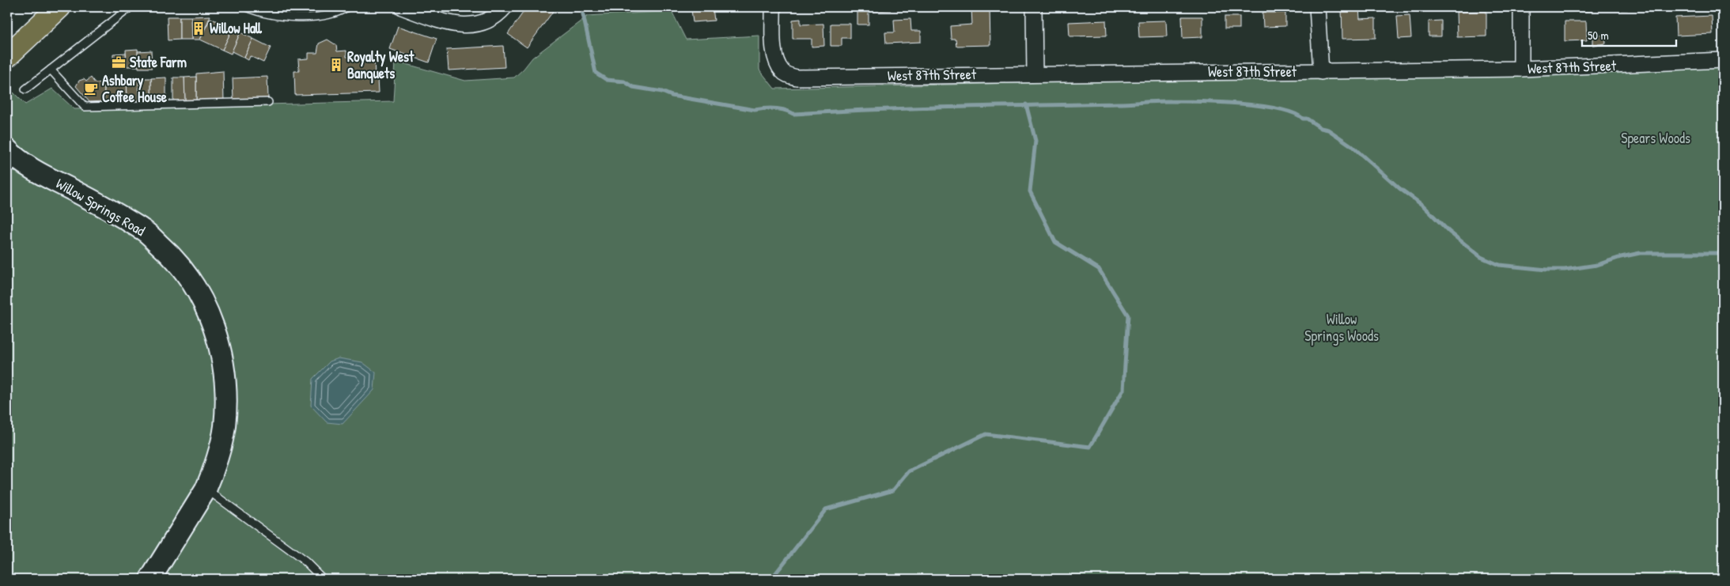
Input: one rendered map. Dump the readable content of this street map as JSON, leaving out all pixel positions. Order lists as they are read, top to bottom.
{
  "streets": {
    "street": ["West 87th Street", "Willow Springs Road"]
  },
  "parks": ["Spears Woods", "Willow Springs Woods"],
  "places": {
    "building": ["Willow Hall", "Royalty West Banquets"],
    "office": ["State Farm"],
    "cafe": ["Ashbary Coffee House"]
  },
  "scale_bar": "50 m"
}
